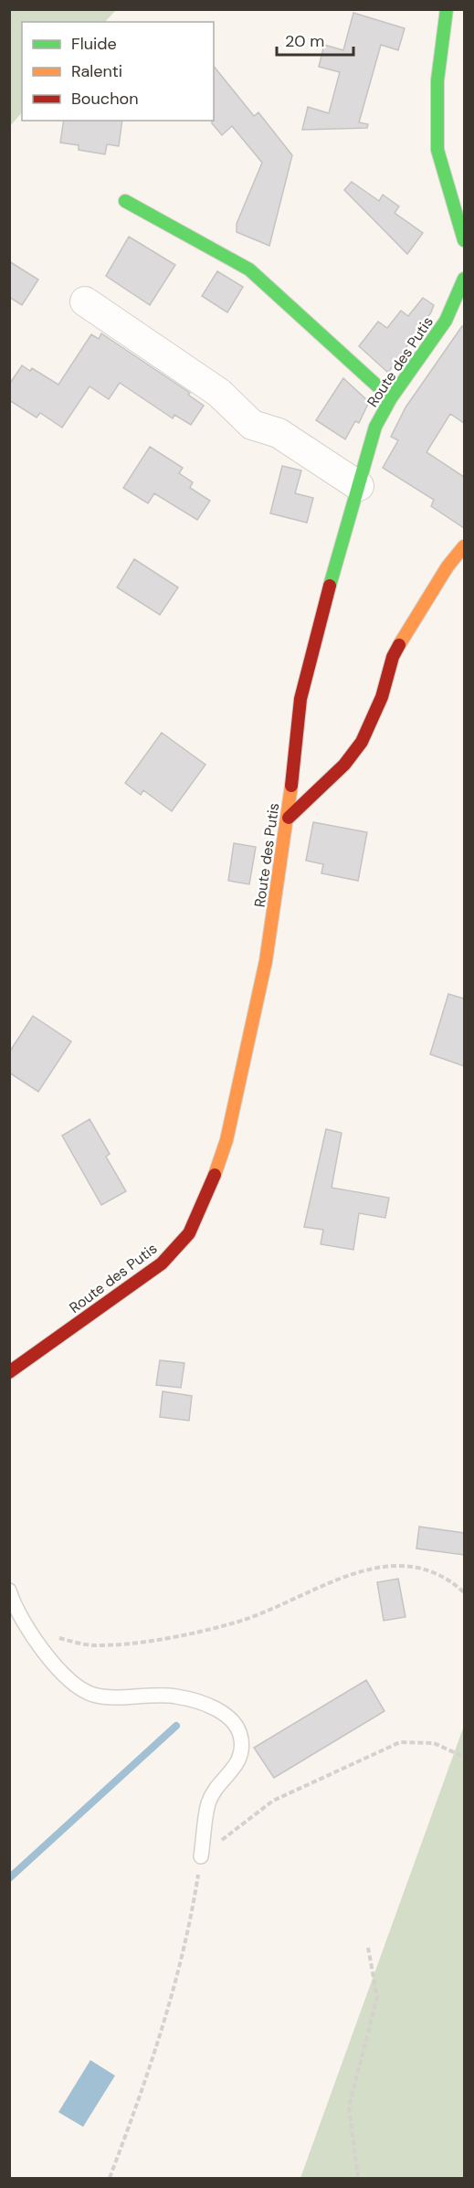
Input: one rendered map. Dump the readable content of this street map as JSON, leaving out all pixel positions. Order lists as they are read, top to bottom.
{
  "streets": {
    "street": ["Route des Putis"]
  },
  "legend": ["Fluide", "Ralenti", "Bouchon"],
  "scale_bar": "20 m"
}
